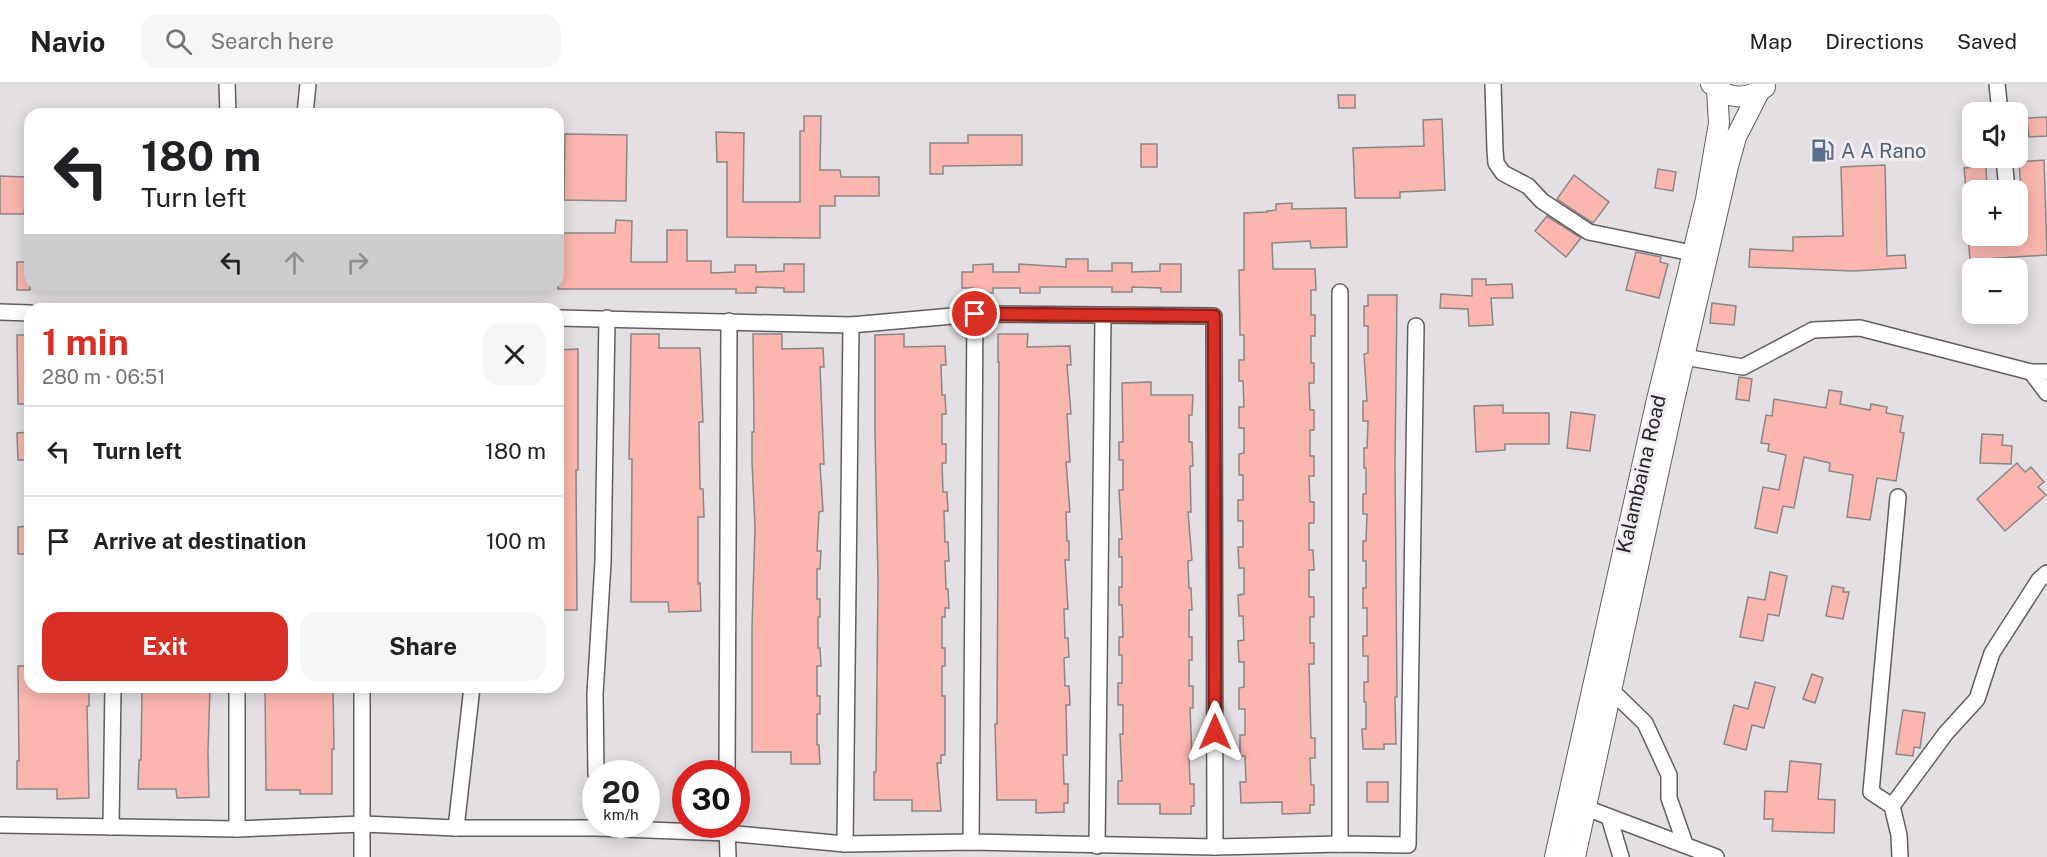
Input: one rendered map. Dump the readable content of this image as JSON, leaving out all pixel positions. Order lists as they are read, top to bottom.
{
  "streets": {
    "main road": ["Kalambaina Road"]
  },
  "places": {
    "fuel station": ["A A Rano"]
  },
  "page": {
    "header": "Navio",
    "search": "Search here",
    "nav": ["Map", "Directions", "Saved"],
    "map_buttons": ["+", "−"],
    "turn": ["180 m", "Turn left"],
    "heading": ["1 min", "280 m · 06:51"],
    "list": [
      {
        "name": "Turn left",
        "value": "180 m"
      },
      {
        "name": "Arrive at destination",
        "value": "100 m"
      }
    ],
    "buttons": ["Exit", "Share"],
    "speed": "20 km/h",
    "limit": "30"
  }
}
